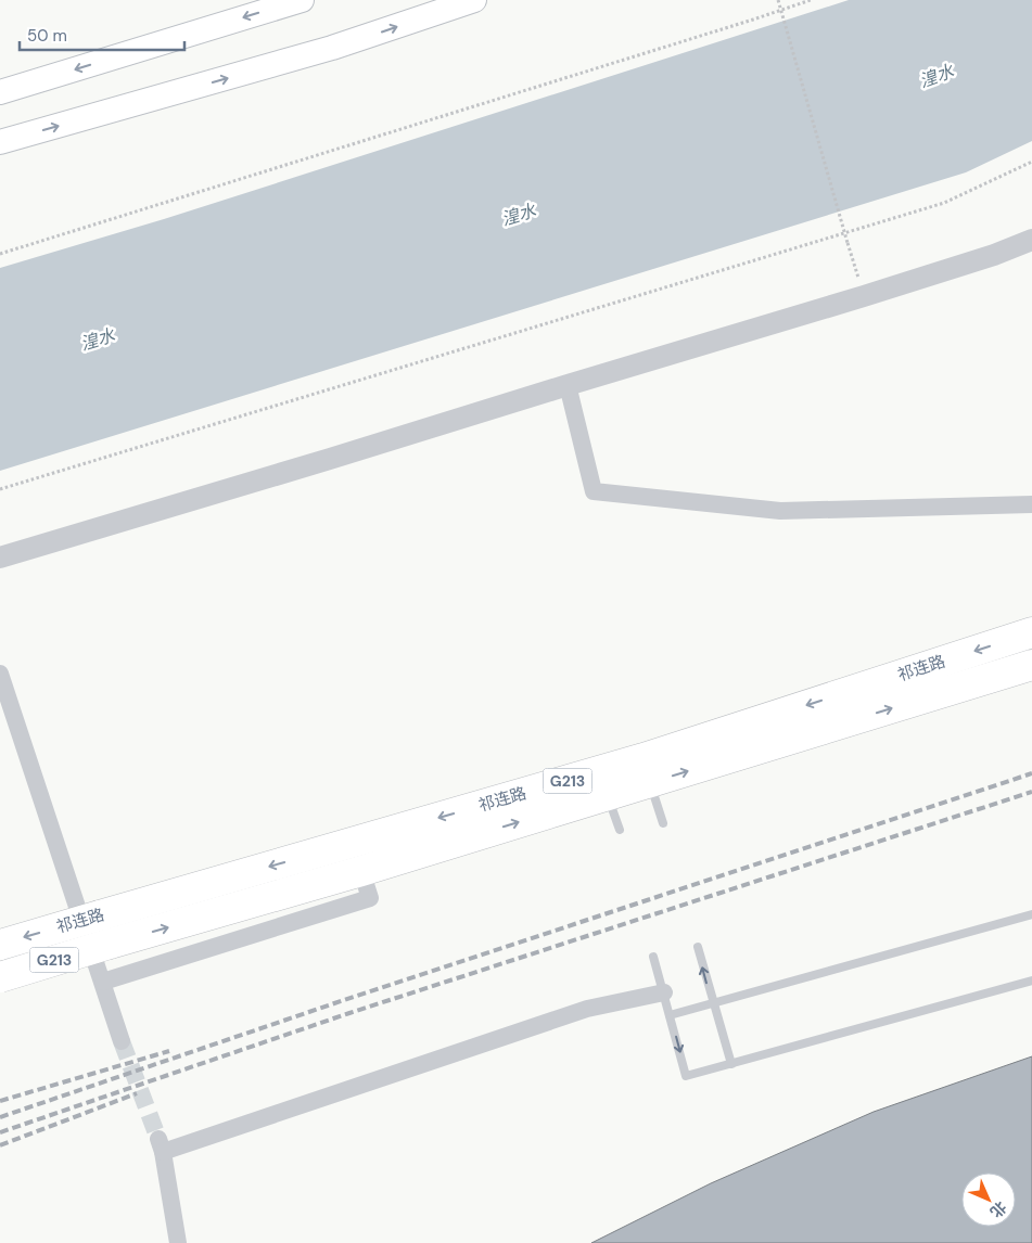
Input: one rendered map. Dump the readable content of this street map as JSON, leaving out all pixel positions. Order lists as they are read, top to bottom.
{
  "streets": {
    "highway": ["祁连路", "G213"]
  },
  "water": ["湟水"],
  "scale_bar": "50 m",
  "north": "bottom right"
}
